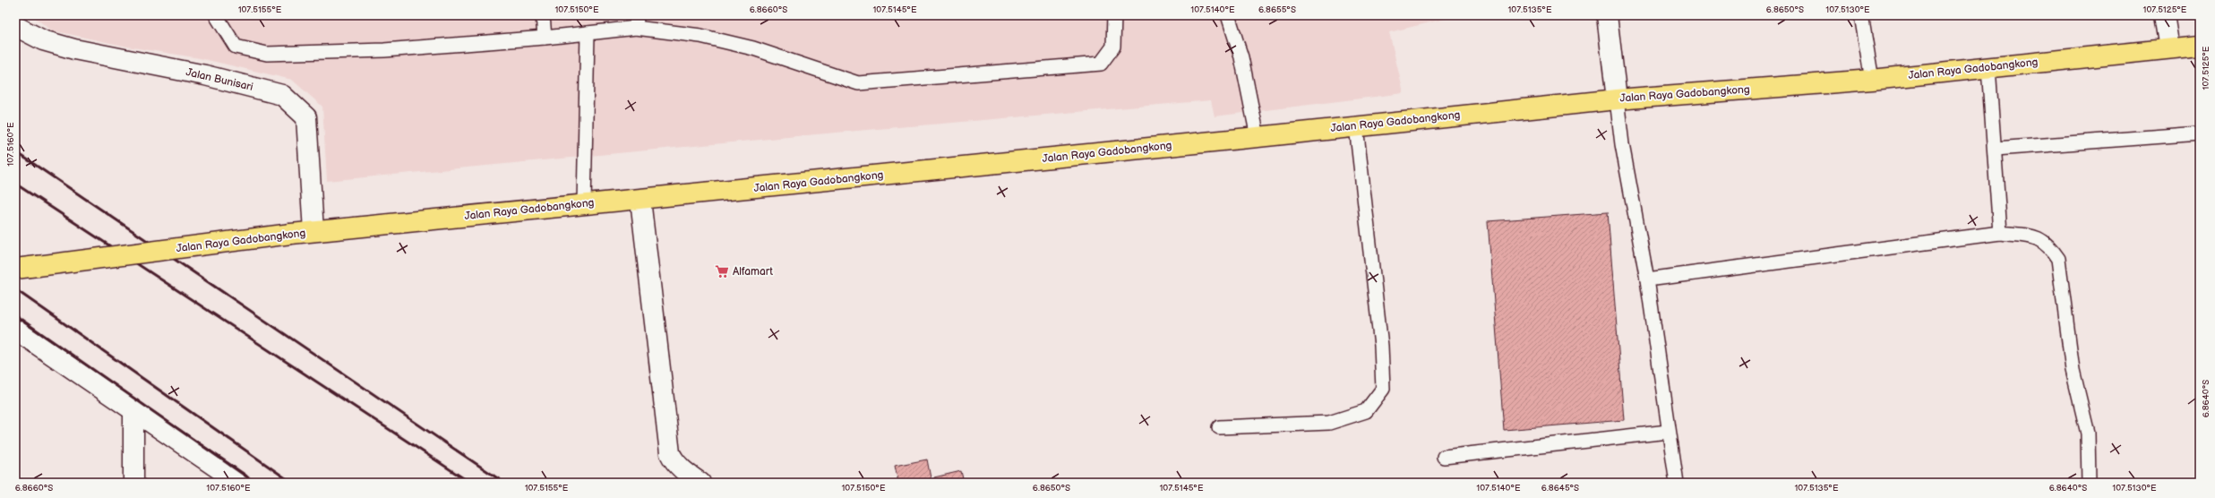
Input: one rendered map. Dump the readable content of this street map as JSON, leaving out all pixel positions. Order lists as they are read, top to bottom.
{
  "streets": {
    "highway": ["Jalan Raya Gadobangkong"],
    "street": ["Jalan Bunisari"]
  },
  "crossings": [
    ["Jalan Raya Gadobangkong", "Jalan Bunisari"]
  ],
  "places": {
    "supermarket": ["Alfamart"]
  },
  "coordinates": [
    "107.5155°E",
    "107.5150°E",
    "6.8660°S",
    "107.5145°E",
    "107.5140°E",
    "6.8655°S",
    "107.5135°E",
    "6.8650°S",
    "107.5130°E",
    "107.5125°E",
    "107.5160°E",
    "6.8640°S",
    "6.8645°S"
  ]
}
